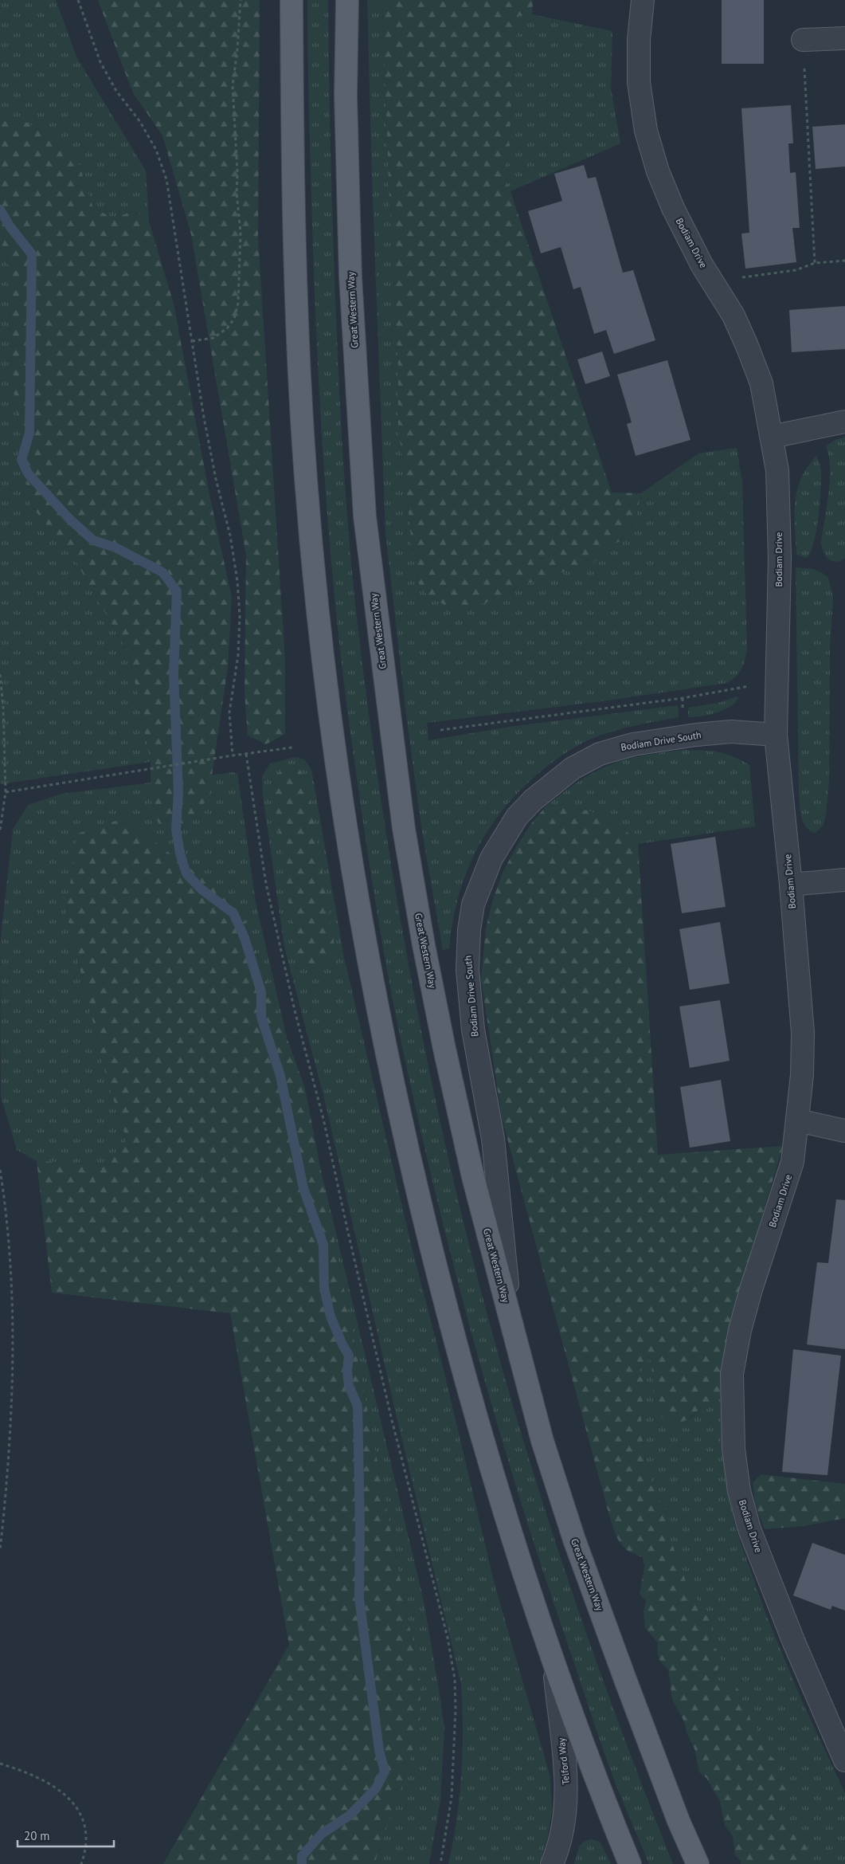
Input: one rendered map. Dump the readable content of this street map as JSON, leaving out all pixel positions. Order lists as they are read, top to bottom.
{
  "streets": {
    "main road": ["Great Western Way"],
    "street": ["Bodiam Drive", "Bodiam Drive South", "Telford Way"]
  },
  "crossings": [
    ["Bodiam Drive", "Bodiam Drive South"],
    ["Great Western Way", "Bodiam Drive South"]
  ],
  "scale_bar": "20 m"
}
